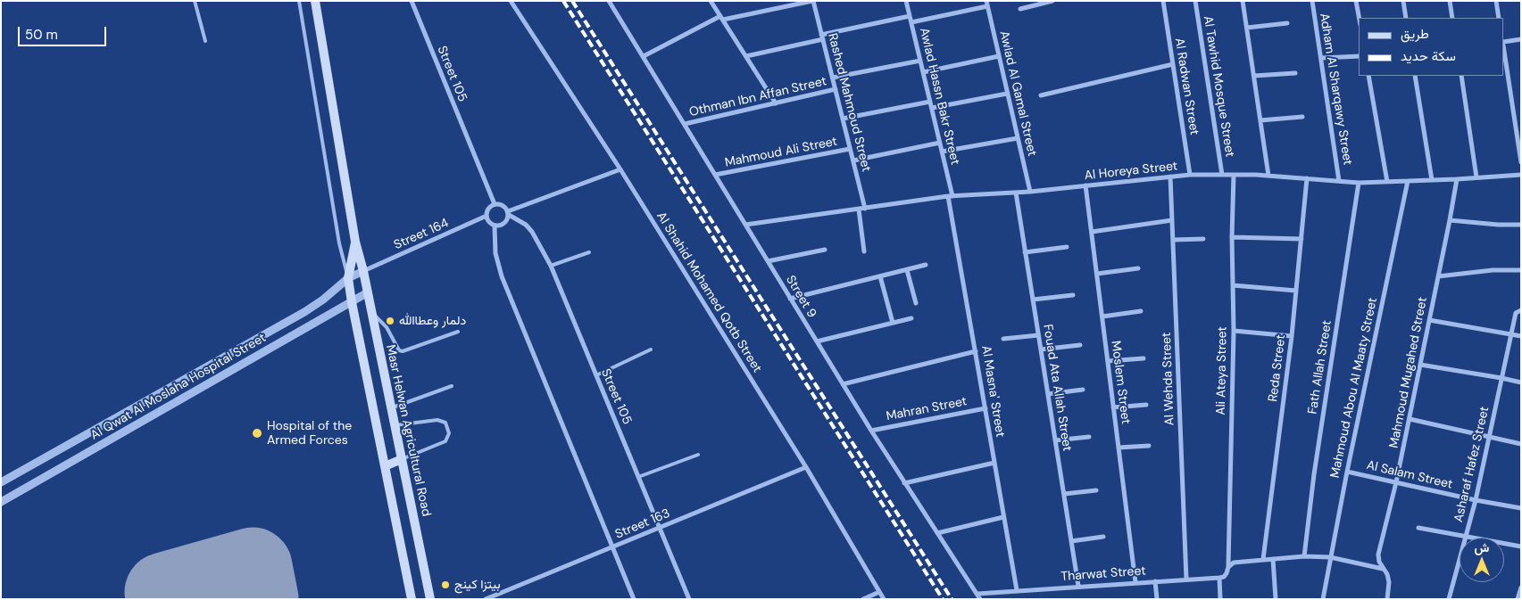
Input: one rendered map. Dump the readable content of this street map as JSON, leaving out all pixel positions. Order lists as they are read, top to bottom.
{
  "streets": {
    "main road": ["Masr Helwan Agricultural Road"],
    "street": [
      "Street 105",
      "Al Radwan Street",
      "Al Tawhid Mosque Street",
      "Adham Al Sharqawy Street",
      "Awlad Al Gamal Street",
      "Awlad Hassn Bakr Street",
      "Othman Ibn Affan Street",
      "Rashed Mahmoud Street",
      "Mahmoud Ali Street",
      "Al Horeya Street",
      "Street 164",
      "Al Shahid Mohamed Qotb Street",
      "Street 9",
      "Fath Allah Street",
      "Reda Street",
      "Ali Ateya Street",
      "Mahmoud Mugahed Street",
      "Al Wehda Street",
      "Moslem Street",
      "Al Qwat Al Moslaha Hospital Street",
      "Fouad Ata Allah Street",
      "Mahmoud Abou Al Maaty Street",
      "Al Masna' Street",
      "Mahran Street",
      "Asharaf Hafez Street",
      "Al Salam Street",
      "Street 163",
      "Tharwat Street"
    ]
  },
  "crossings": [
    ["Street 105", "Street 164"],
    ["Street 105", "Street 163"],
    ["Al Radwan Street", "Al Horeya Street"],
    ["Al Tawhid Mosque Street", "Al Horeya Street"],
    ["Adham Al Sharqawy Street", "Al Horeya Street"],
    ["Awlad Al Gamal Street", "Al Horeya Street"],
    ["Awlad Hassn Bakr Street", "Al Horeya Street"],
    ["Awlad Hassn Bakr Street", "Al Masna' Street"],
    ["Othman Ibn Affan Street", "Rashed Mahmoud Street"],
    ["Othman Ibn Affan Street", "Street 9"],
    ["Rashed Mahmoud Street", "Mahmoud Ali Street"],
    ["Rashed Mahmoud Street", "Al Horeya Street"],
    ["Mahmoud Ali Street", "Street 9"],
    ["Al Horeya Street", "Street 9"],
    ["Al Horeya Street", "Fath Allah Street"],
    ["Al Horeya Street", "Reda Street"],
    ["Al Horeya Street", "Ali Ateya Street"],
    ["Al Horeya Street", "Mahmoud Mugahed Street"],
    ["Al Horeya Street", "Al Wehda Street"],
    ["Al Horeya Street", "Moslem Street"],
    ["Al Horeya Street", "Fouad Ata Allah Street"],
    ["Al Horeya Street", "Mahmoud Abou Al Maaty Street"],
    ["Al Horeya Street", "Al Masna' Street"],
    ["Street 164", "Al Qwat Al Moslaha Hospital Street"],
    ["Street 164", "Masr Helwan Agricultural Road"],
    ["Al Shahid Mohamed Qotb Street", "Street 163"],
    ["Street 9", "Mahran Street"],
    ["Street 9", "Tharwat Street"],
    ["Mahmoud Mugahed Street", "Al Salam Street"],
    ["Al Wehda Street", "Tharwat Street"],
    ["Moslem Street", "Tharwat Street"],
    ["Al Qwat Al Moslaha Hospital Street", "Masr Helwan Agricultural Road"],
    ["Fouad Ata Allah Street", "Tharwat Street"],
    ["Mahmoud Abou Al Maaty Street", "Al Salam Street"],
    ["Al Masna' Street", "Mahran Street"],
    ["Al Masna' Street", "Tharwat Street"],
    ["Asharaf Hafez Street", "Al Salam Street"]
  ],
  "places": ["دلمار وعطاالله", "Hospital of the Armed Forces", "بيتزا كينج"],
  "legend": ["طريق", "سكة حديد"],
  "scale_bar": "50 m",
  "north": "top"
}
